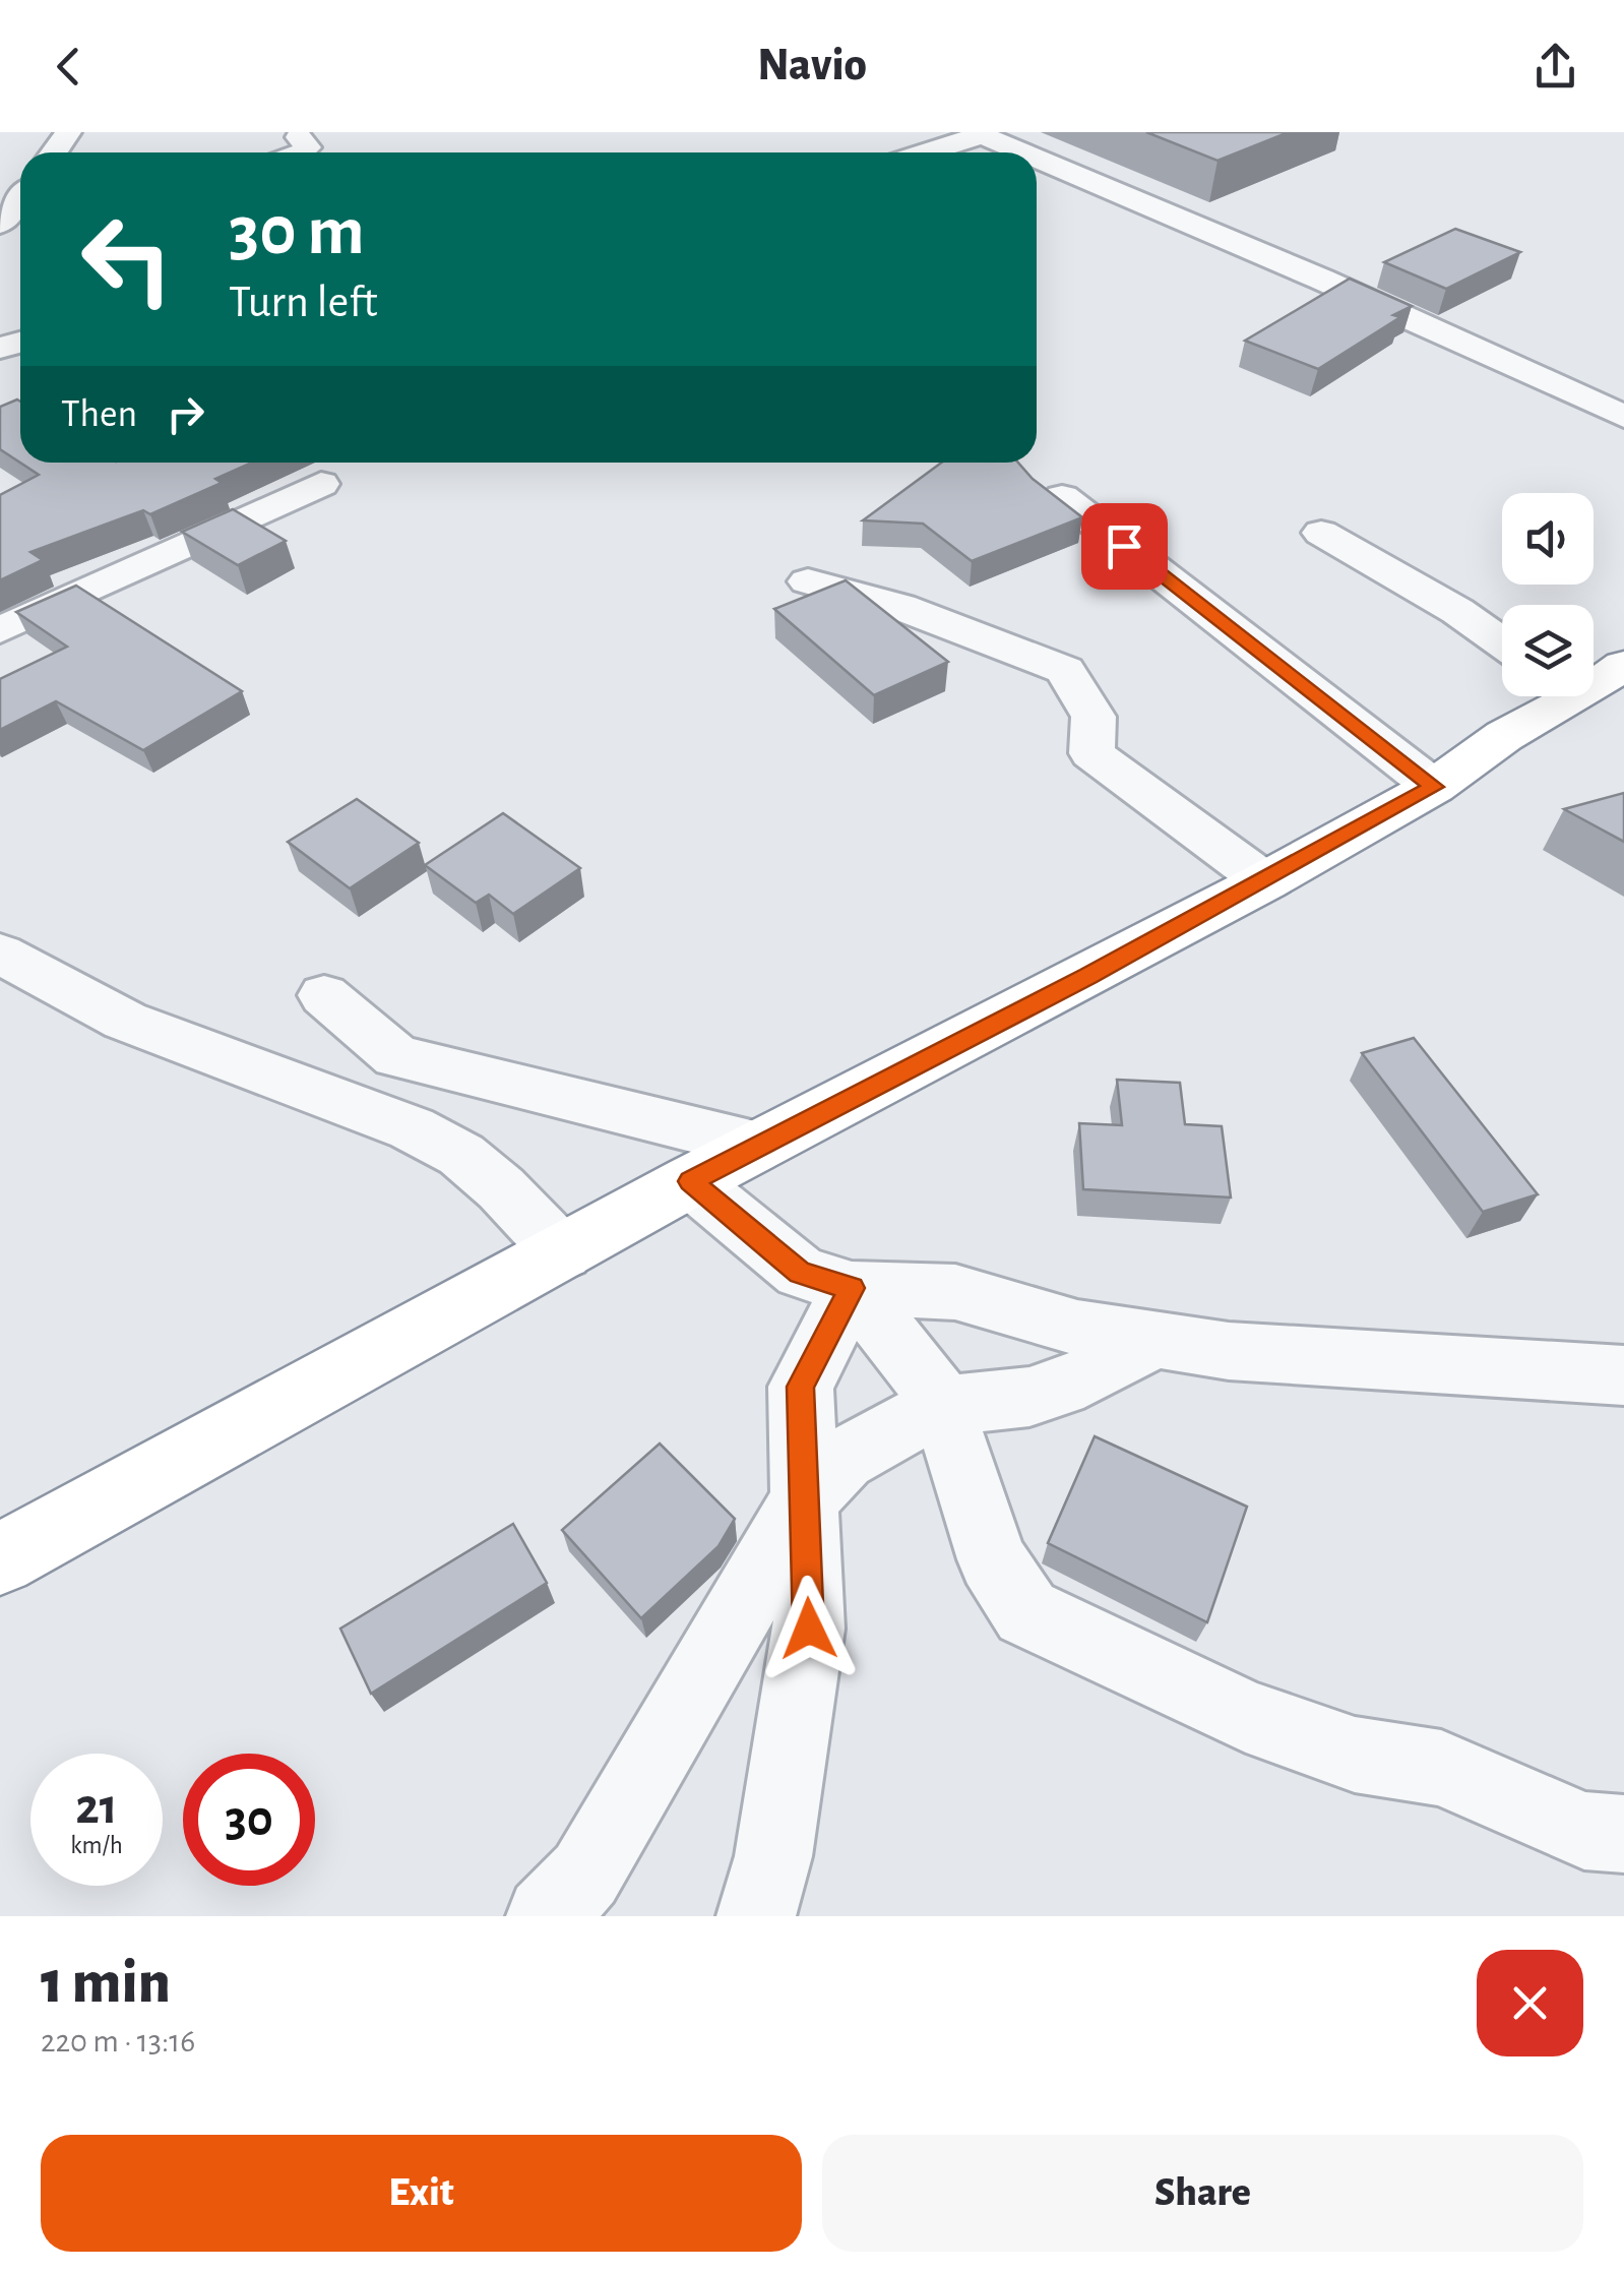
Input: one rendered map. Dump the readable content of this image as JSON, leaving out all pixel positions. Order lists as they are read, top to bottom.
{
  "page": {
    "header": "Navio",
    "turn": ["30 m", "Turn left"],
    "then": "Then",
    "speed": "21 km/h",
    "limit": "30",
    "heading": ["1 min", "220 m · 13:16"],
    "buttons": ["Exit", "Share"]
  }
}
